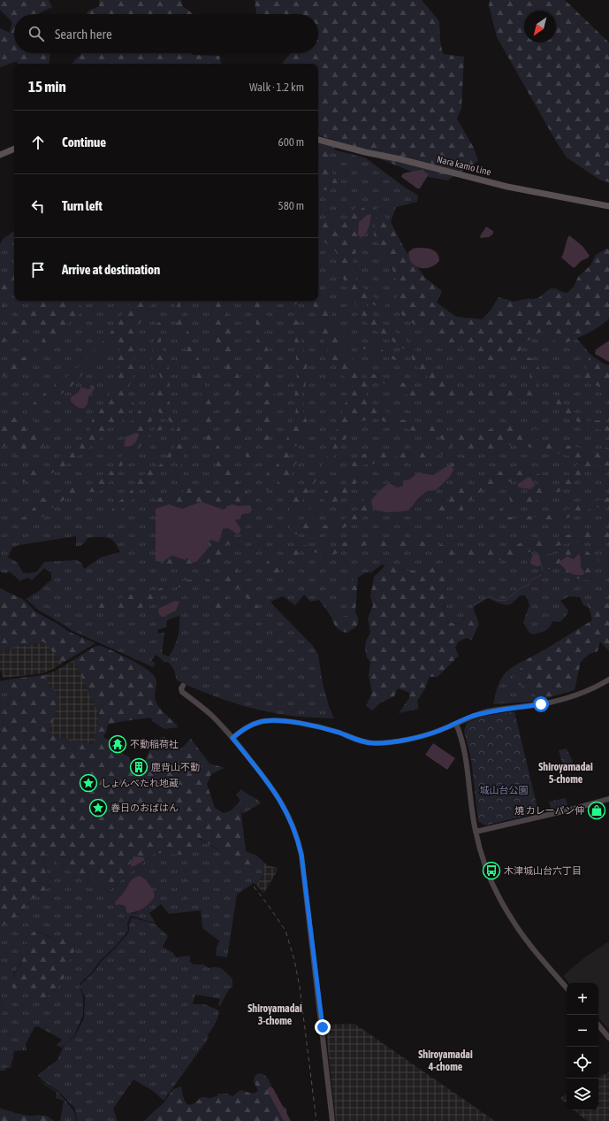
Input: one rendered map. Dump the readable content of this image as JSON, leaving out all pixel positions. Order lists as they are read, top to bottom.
{
  "streets": {
    "main road": ["Nara kamo Line"]
  },
  "districts": ["Shiroyamadai 5-chome", "Shiroyamadai 3-chome", "Shiroyamadai 4-chome"],
  "parks": ["城山台公園"],
  "places": {
    "temple": ["不動稲荷社"],
    "building": ["鹿背山不動"],
    "place": ["しょんべたれ地蔵", "春日のおばはん"],
    "shop": ["焼 カレーパン伸"],
    "bus stop": ["木津城山台六丁目"]
  },
  "north": "bottom left",
  "page": {
    "search": "Search here",
    "heading": ["15 min", "Walk · 1.2 km"],
    "list": [
      ["Continue", "600 m"],
      ["Turn left", "580 m"],
      "Arrive at destination"
    ],
    "map_buttons": ["+", "−"]
  }
}
